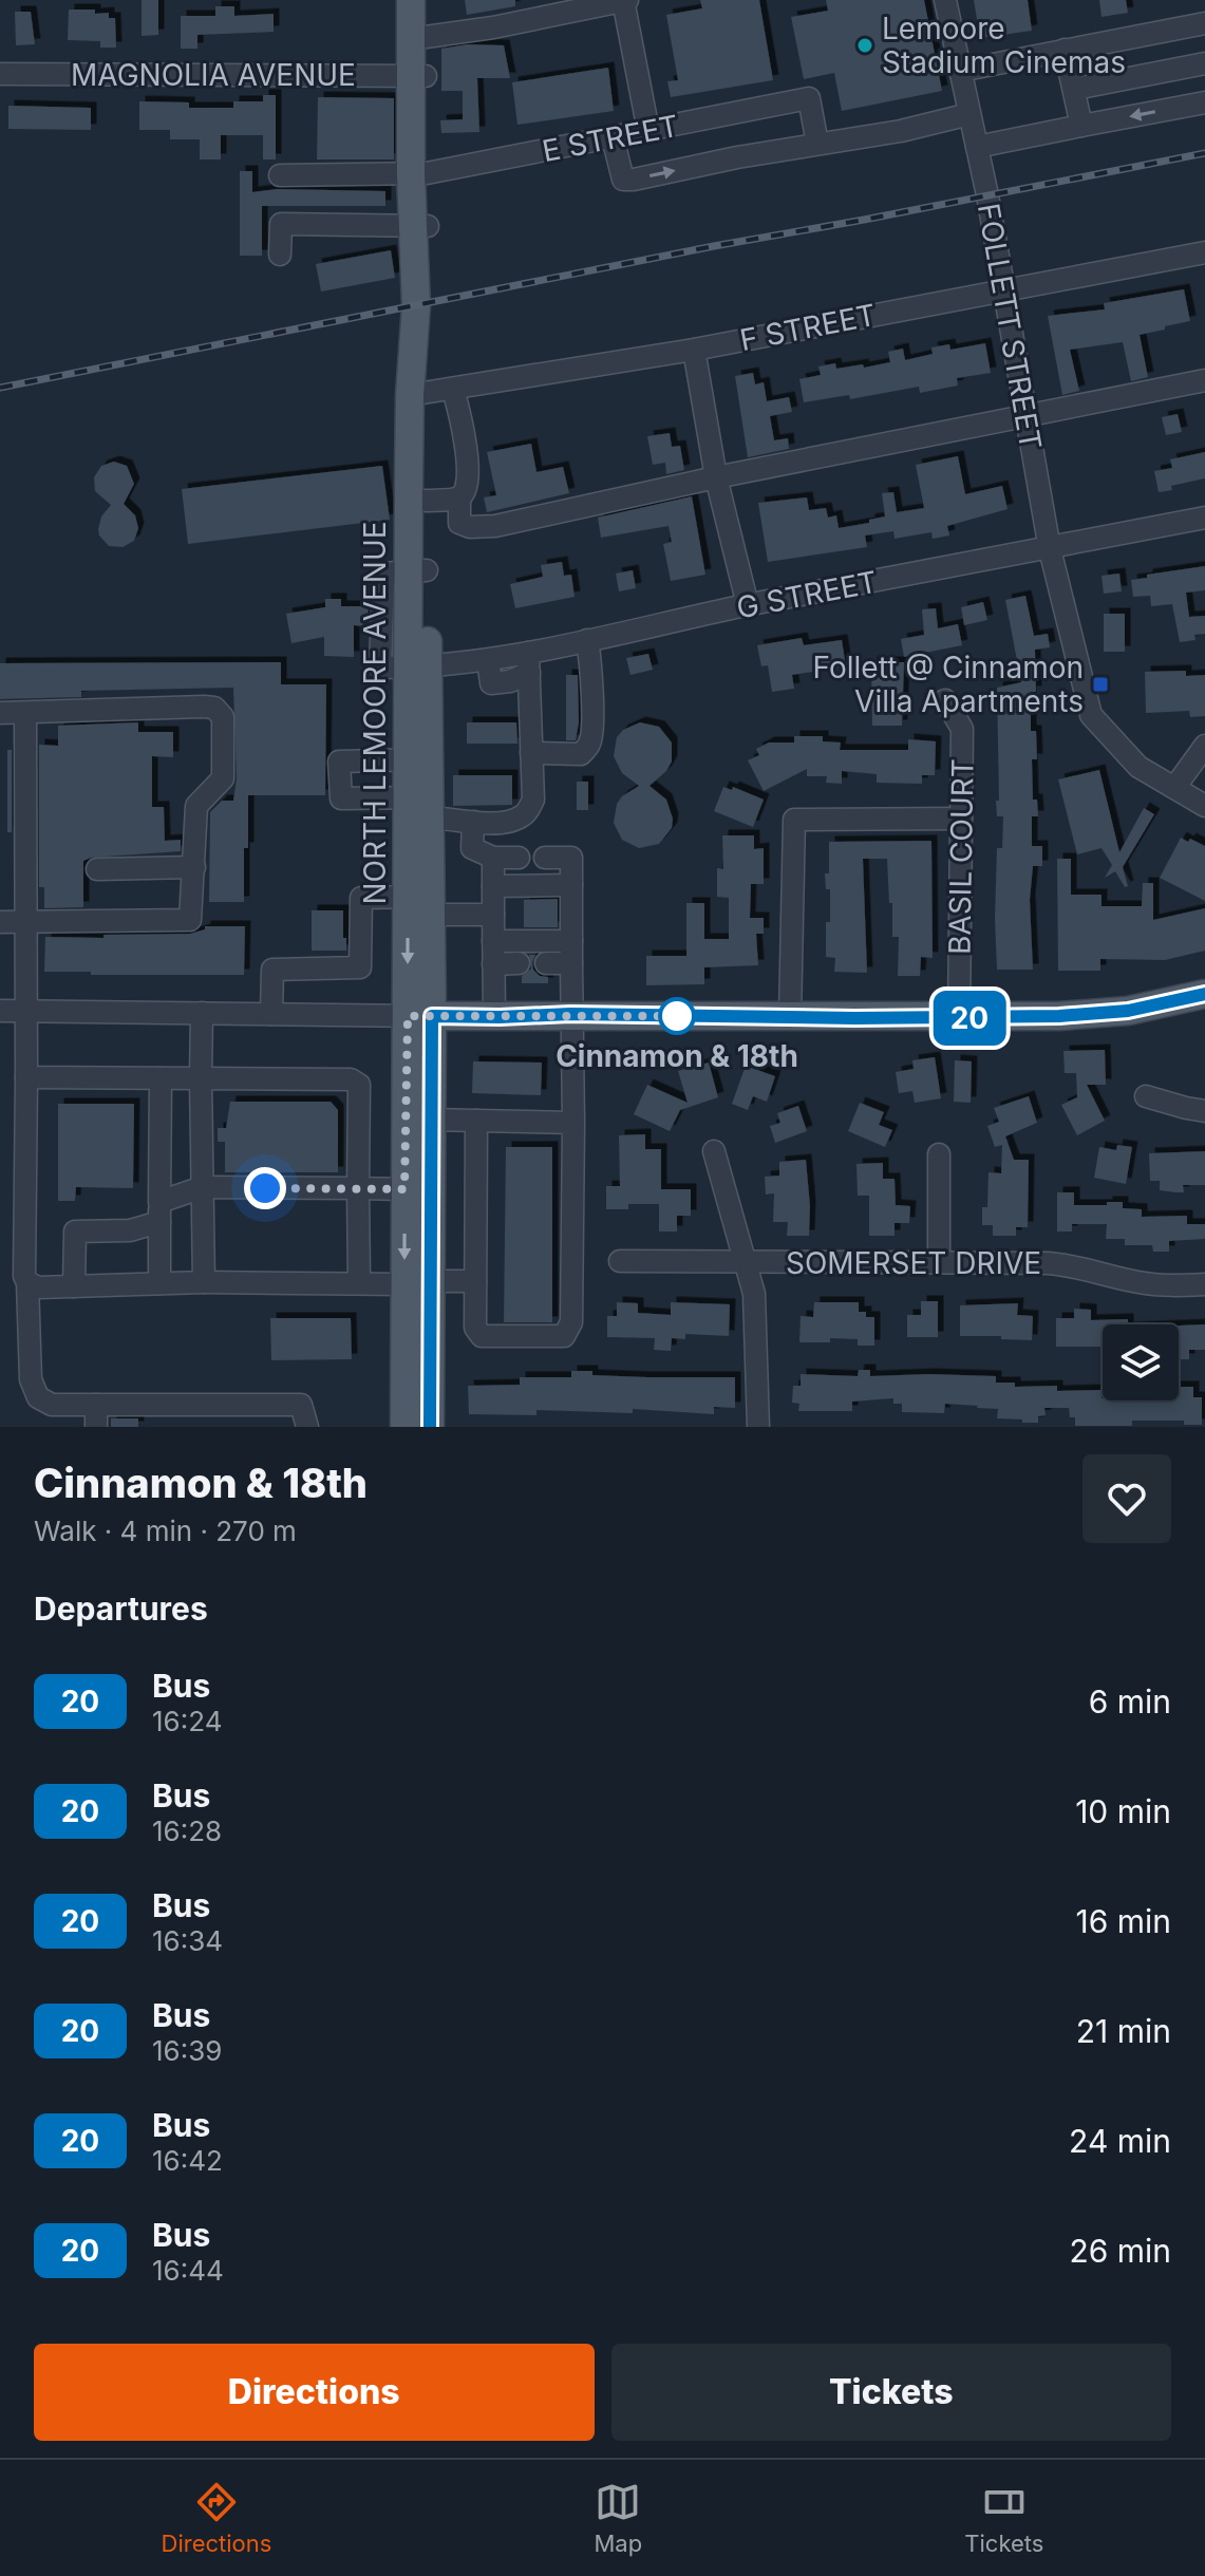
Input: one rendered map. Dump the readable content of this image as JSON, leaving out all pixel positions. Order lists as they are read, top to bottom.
{
  "streets": {
    "main road": ["NORTH LEMOORE AVENUE"],
    "street": [
      "MAGNOLIA AVENUE",
      "E STREET",
      "FOLLETT STREET",
      "F STREET",
      "G STREET",
      "BASIL COURT",
      "SOMERSET DRIVE"
    ]
  },
  "crossings": [
    ["MAGNOLIA AVENUE", "NORTH LEMOORE AVENUE"],
    ["E STREET", "NORTH LEMOORE AVENUE"],
    ["FOLLETT STREET", "F STREET"],
    ["FOLLETT STREET", "G STREET"],
    ["F STREET", "NORTH LEMOORE AVENUE"],
    ["G STREET", "NORTH LEMOORE AVENUE"]
  ],
  "places": {
    "other": ["Lemoore Stadium Cinemas", "Cinnamon & 18th"],
    "transit": ["Follett @ Cinnamon Villa Apartments"]
  },
  "lines": ["bus line 20"],
  "page": {
    "on_map": "20",
    "heading": [
      ["Cinnamon & 18th", "Walk · 4 min · 270 m"],
      "Departures"
    ],
    "list": [
      {
        "mark": "20",
        "name": "Bus",
        "note": "16:24",
        "value": "6 min"
      },
      {
        "mark": "20",
        "name": "Bus",
        "note": "16:28",
        "value": "10 min"
      },
      {
        "mark": "20",
        "name": "Bus",
        "note": "16:34",
        "value": "16 min"
      },
      {
        "mark": "20",
        "name": "Bus",
        "note": "16:39",
        "value": "21 min"
      },
      {
        "mark": "20",
        "name": "Bus",
        "note": "16:42",
        "value": "24 min"
      },
      {
        "mark": "20",
        "name": "Bus",
        "note": "16:44",
        "value": "26 min"
      }
    ],
    "buttons": ["Directions", "Tickets"],
    "tabs": ["Directions", "Map", "Tickets"]
  }
}
